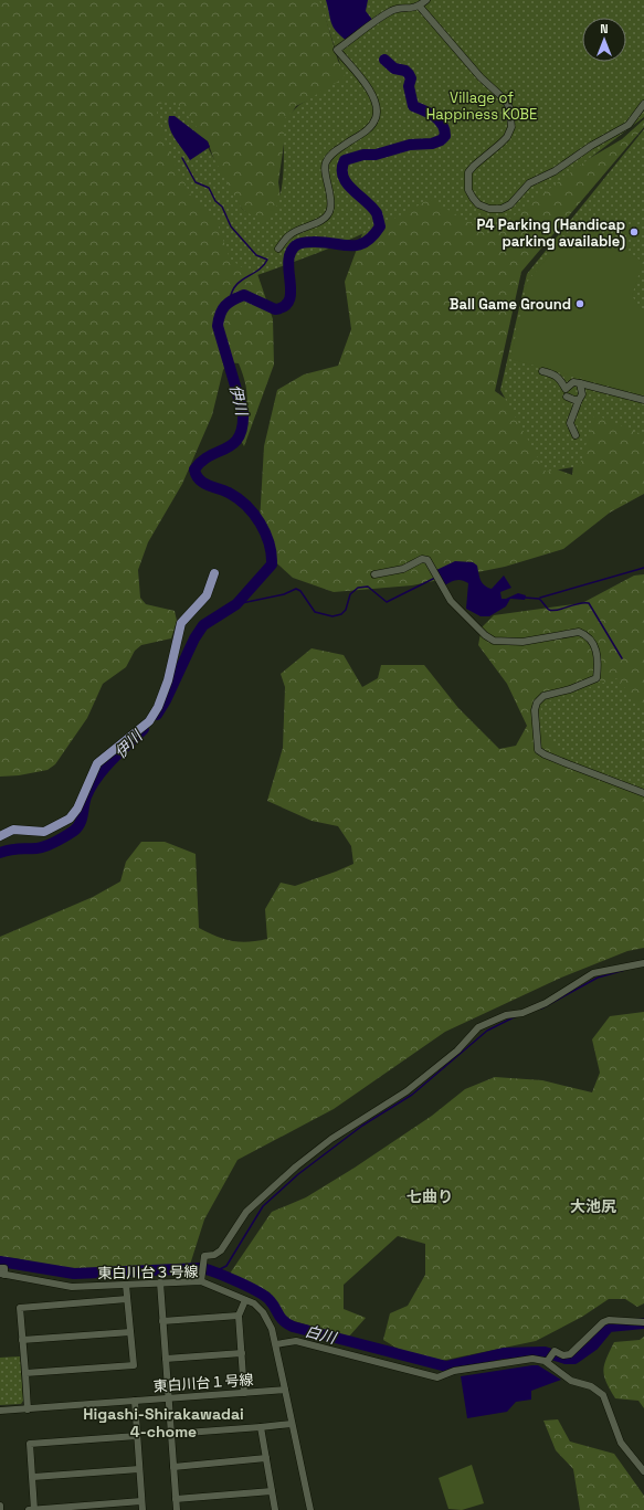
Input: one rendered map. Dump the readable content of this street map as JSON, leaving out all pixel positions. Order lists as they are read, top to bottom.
{
  "streets": {
    "street": ["東白川台３号線", "東白川台１号線"]
  },
  "crossings": [
    ["東白川台３号線", "東白川台１号線"]
  ],
  "districts": ["七曲り", "大池尻", "Higashi-Shirakawadai 4-chome"],
  "water": ["伊川", "白川"],
  "parks": ["Village of Happiness KOBE"],
  "places": ["P4 Parking (Handicap parking available)", "Ball Game Ground"],
  "north": "top"
}
